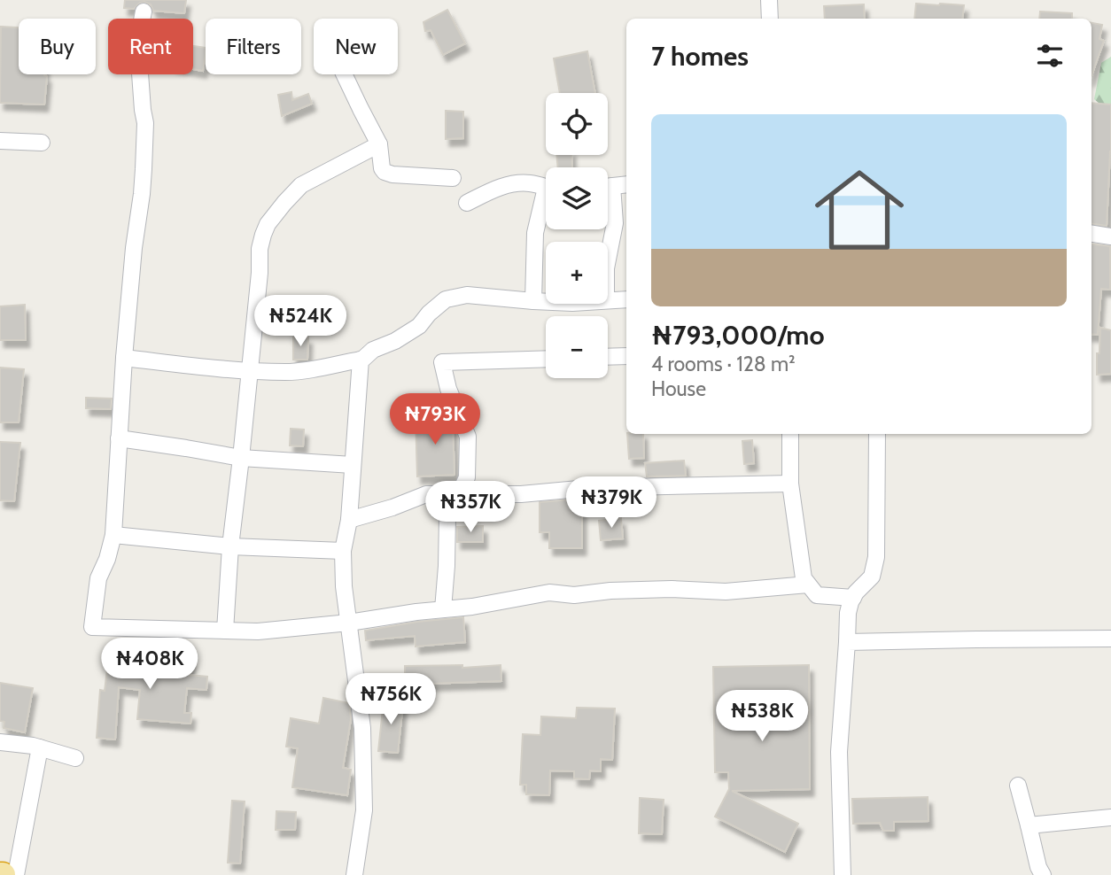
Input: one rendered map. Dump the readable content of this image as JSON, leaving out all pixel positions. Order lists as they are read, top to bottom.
{
  "page": {
    "chip": [
      "Buy",
      "Rent",
      "Filters",
      "New"
    ],
    "heading": "7 homes",
    "map_buttons": ["+", "−"],
    "list": [
      {
        "name": "₦793,000/mo",
        "note": "4 rooms · 128 m² · House"
      }
    ],
    "price": [
      "₦524K",
      "₦793K",
      "₦379K",
      "₦357K",
      "₦408K",
      "₦756K",
      "₦538K"
    ]
  }
}
